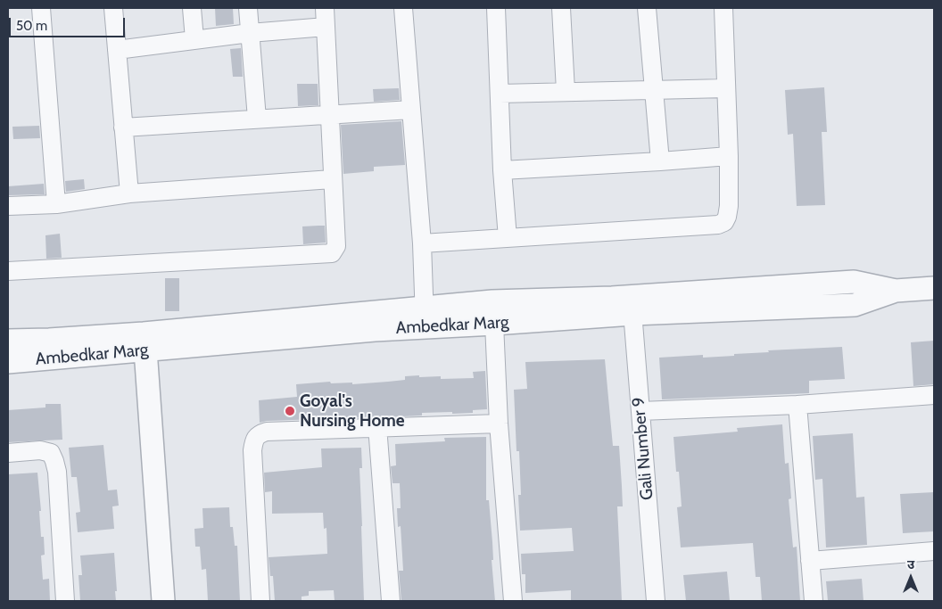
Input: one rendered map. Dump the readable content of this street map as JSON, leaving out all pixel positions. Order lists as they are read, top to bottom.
{
  "streets": {
    "street": ["Ambedkar Marg", "Gali Number 9"]
  },
  "crossings": [
    ["Ambedkar Marg", "Gali Number 9"]
  ],
  "places": ["Goyal's Nursing Home"],
  "scale_bar": "50 m",
  "north": "top"
}
